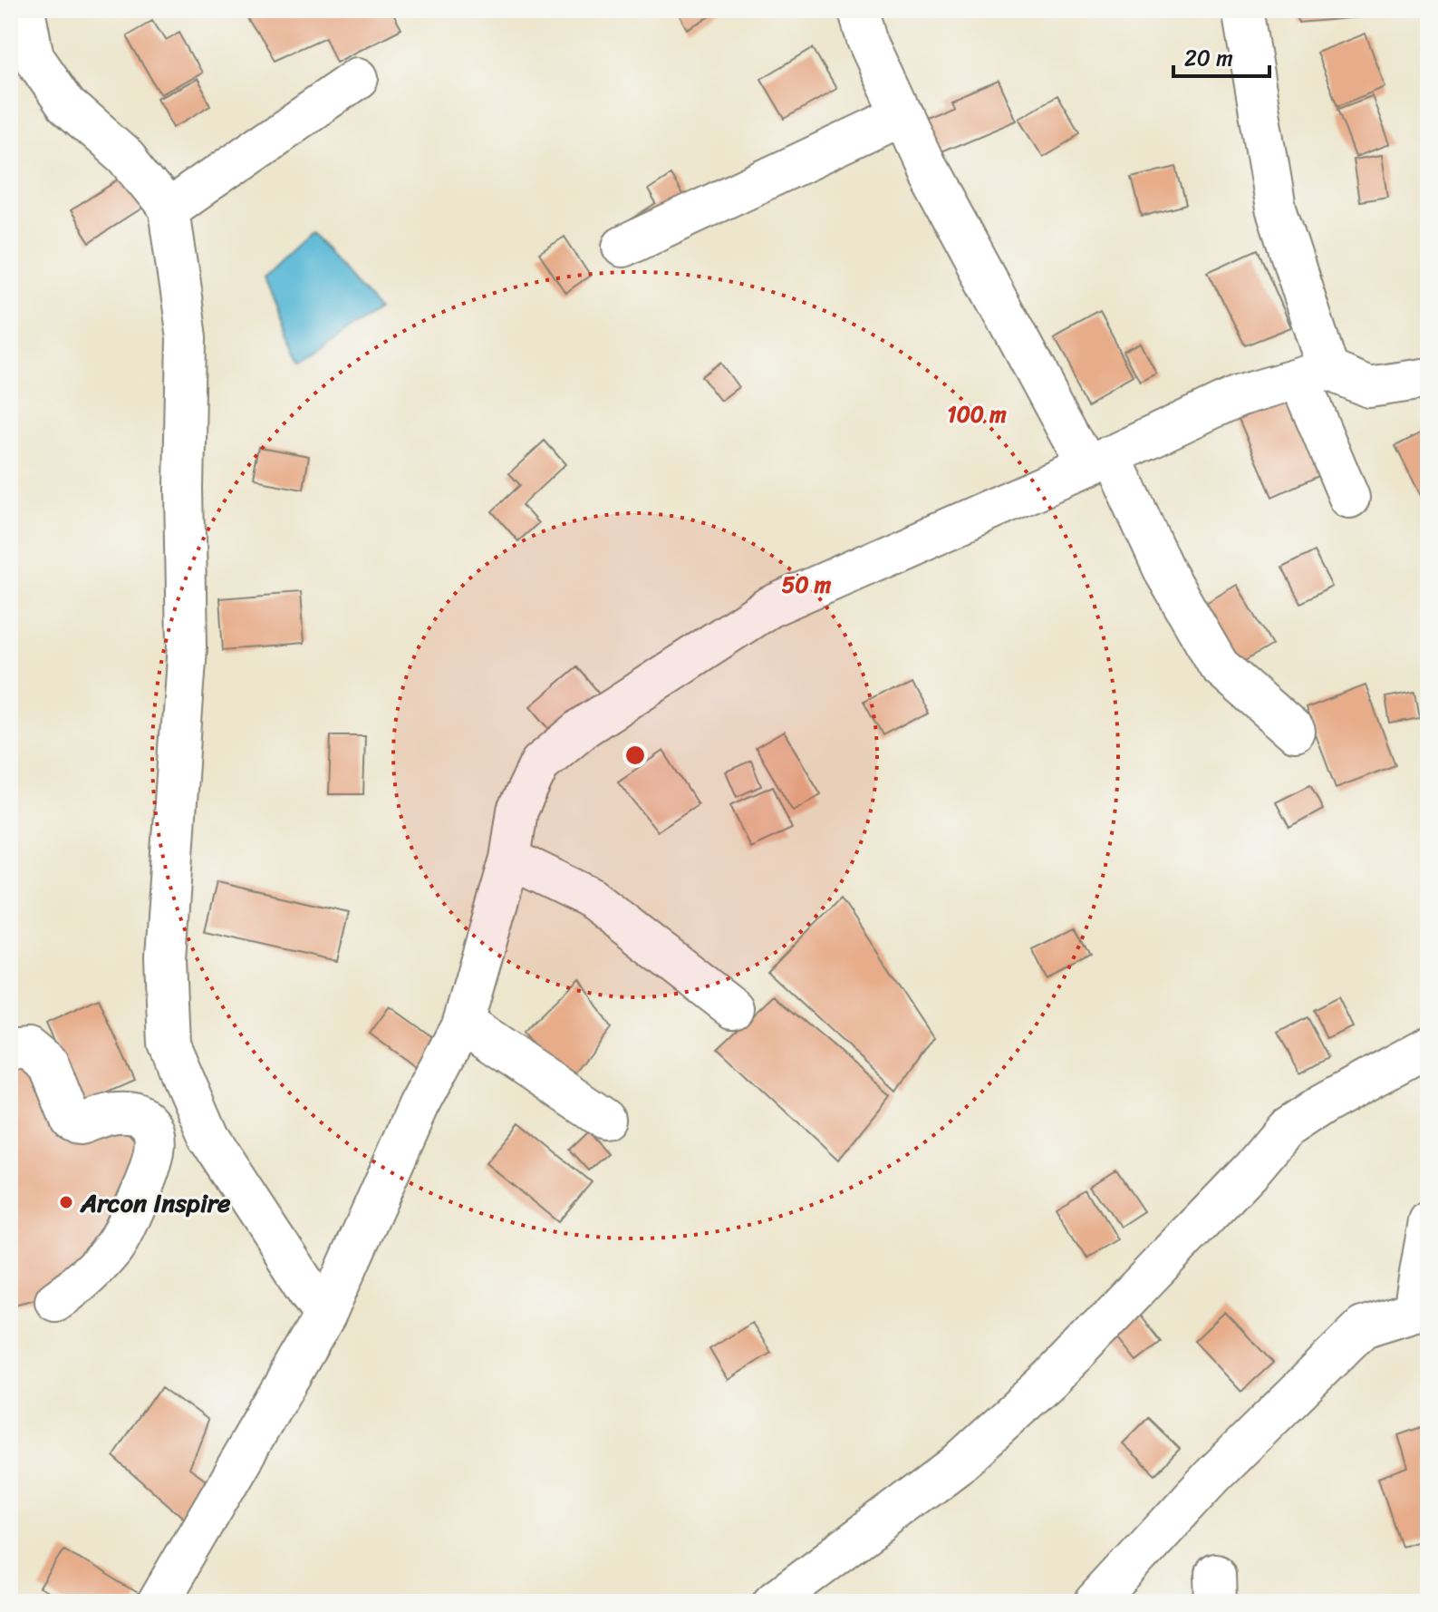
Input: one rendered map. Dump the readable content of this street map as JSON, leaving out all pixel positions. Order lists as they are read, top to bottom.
{
  "places": ["Arcon Inspire"],
  "scale_bar": "20 m",
  "rings": ["100 m", "50 m"]
}
